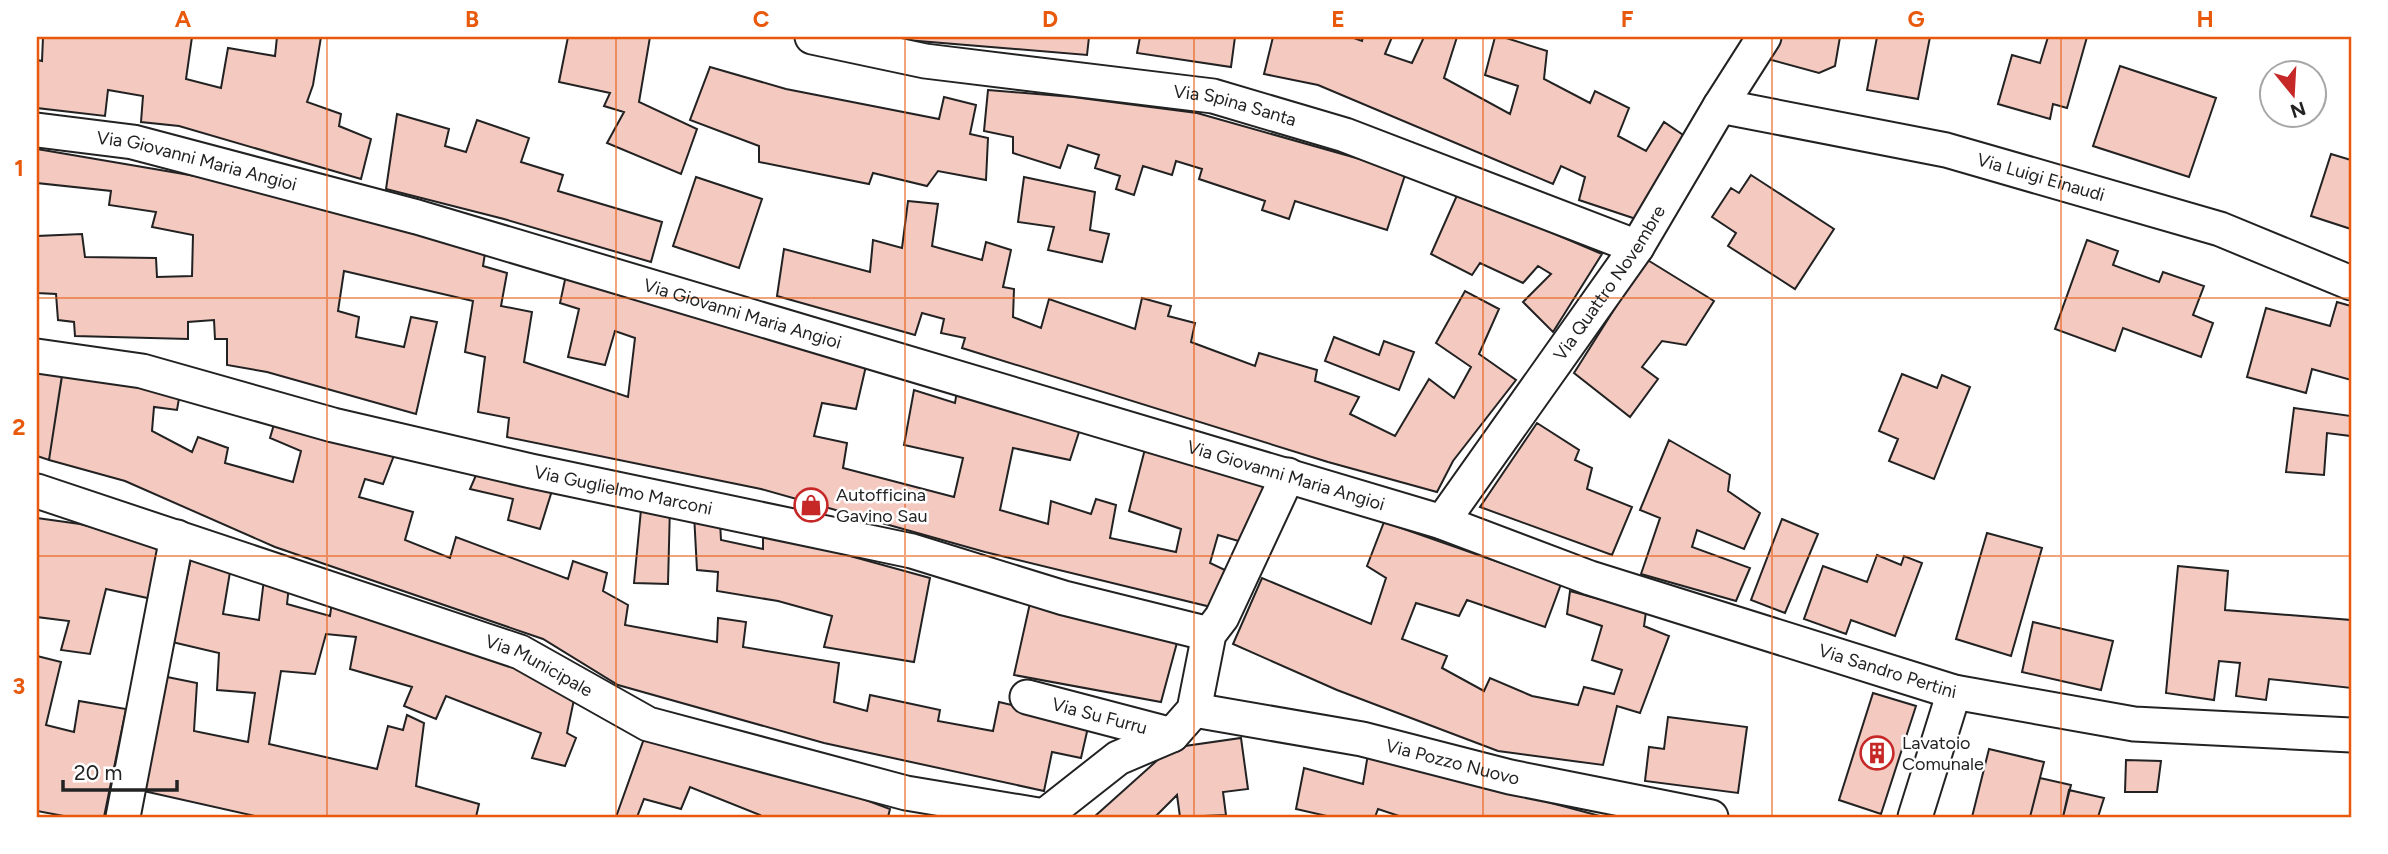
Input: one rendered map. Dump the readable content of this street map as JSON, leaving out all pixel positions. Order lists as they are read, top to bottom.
{
  "streets": {
    "street": [
      "Via Spina Santa",
      "Via Giovanni Maria Angioi",
      "Via Luigi Einaudi",
      "Via Quattro Novembre",
      "Via Guglielmo Marconi",
      "Via Municipale",
      "Via Sandro Pertini",
      "Via Su Furru",
      "Via Pozzo Nuovo"
    ]
  },
  "crossings": [
    ["Via Spina Santa", "Via Quattro Novembre"],
    ["Via Giovanni Maria Angioi", "Via Quattro Novembre"],
    ["Via Giovanni Maria Angioi", "Via Sandro Pertini"],
    ["Via Luigi Einaudi", "Via Quattro Novembre"],
    ["Via Quattro Novembre", "Via Sandro Pertini"]
  ],
  "places": {
    "shop": ["Autofficina Gavino Sau"],
    "building": ["Lavatoio Comunale"]
  },
  "scale_bar": "20 m",
  "north": "bottom",
  "grid": {
    "columns": [
      "A",
      "B",
      "C",
      "D",
      "E",
      "F",
      "G",
      "H"
    ],
    "rows": ["1", "2", "3"]
  }
}
